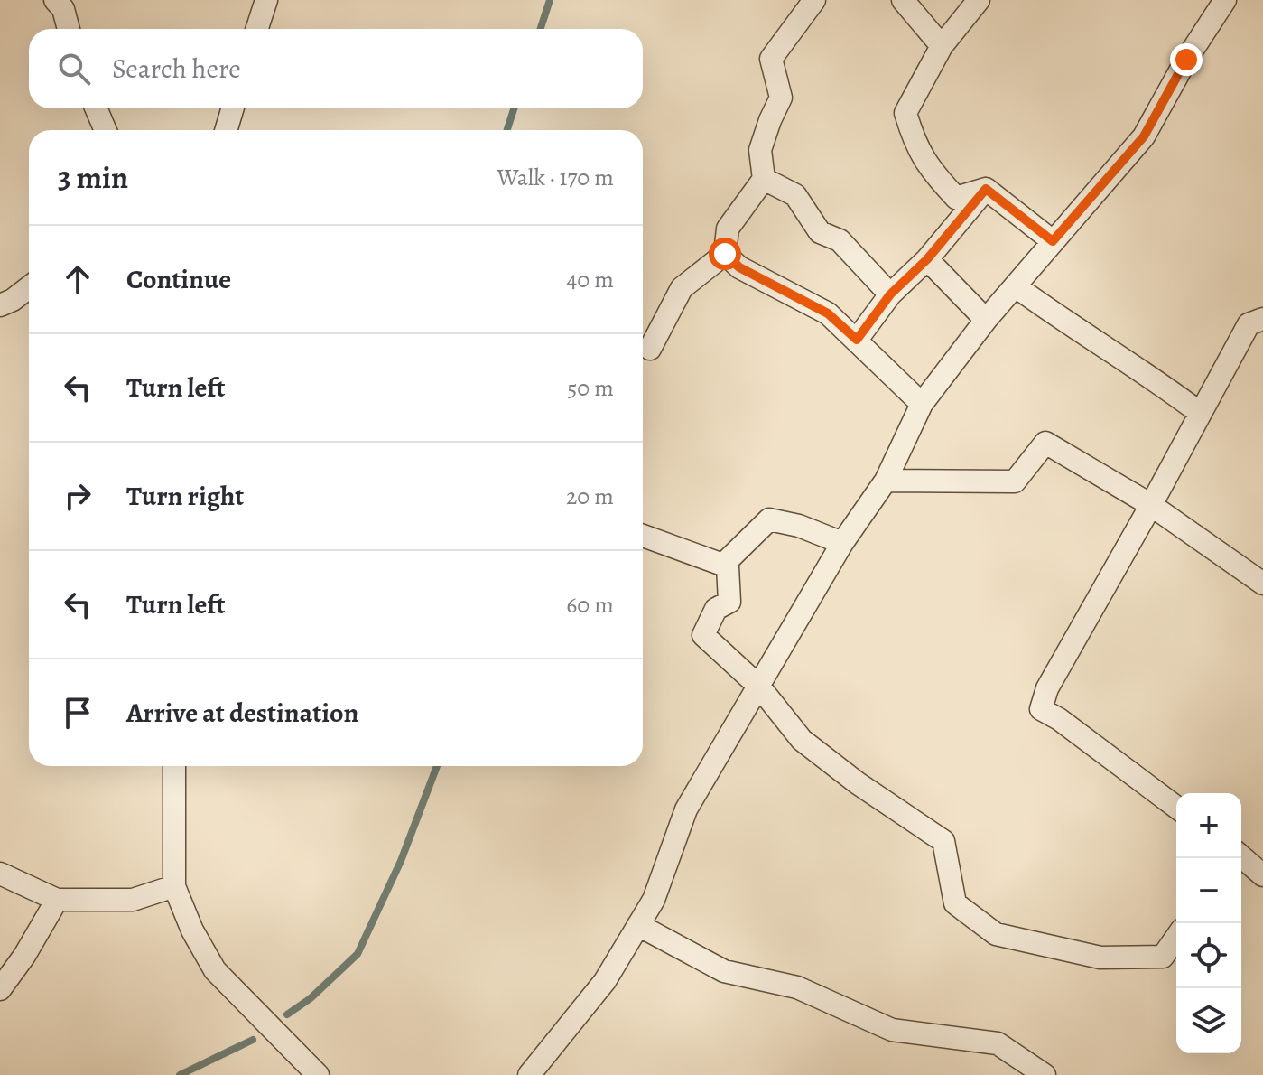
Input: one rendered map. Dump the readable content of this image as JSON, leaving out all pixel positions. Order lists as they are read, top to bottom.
{
  "page": {
    "search": "Search here",
    "heading": ["3 min", "Walk · 170 m"],
    "list": [
      ["Continue", "40 m"],
      ["Turn left", "50 m"],
      ["Turn right", "20 m"],
      ["Turn left", "60 m"],
      "Arrive at destination"
    ],
    "map_buttons": ["+", "−"]
  }
}
